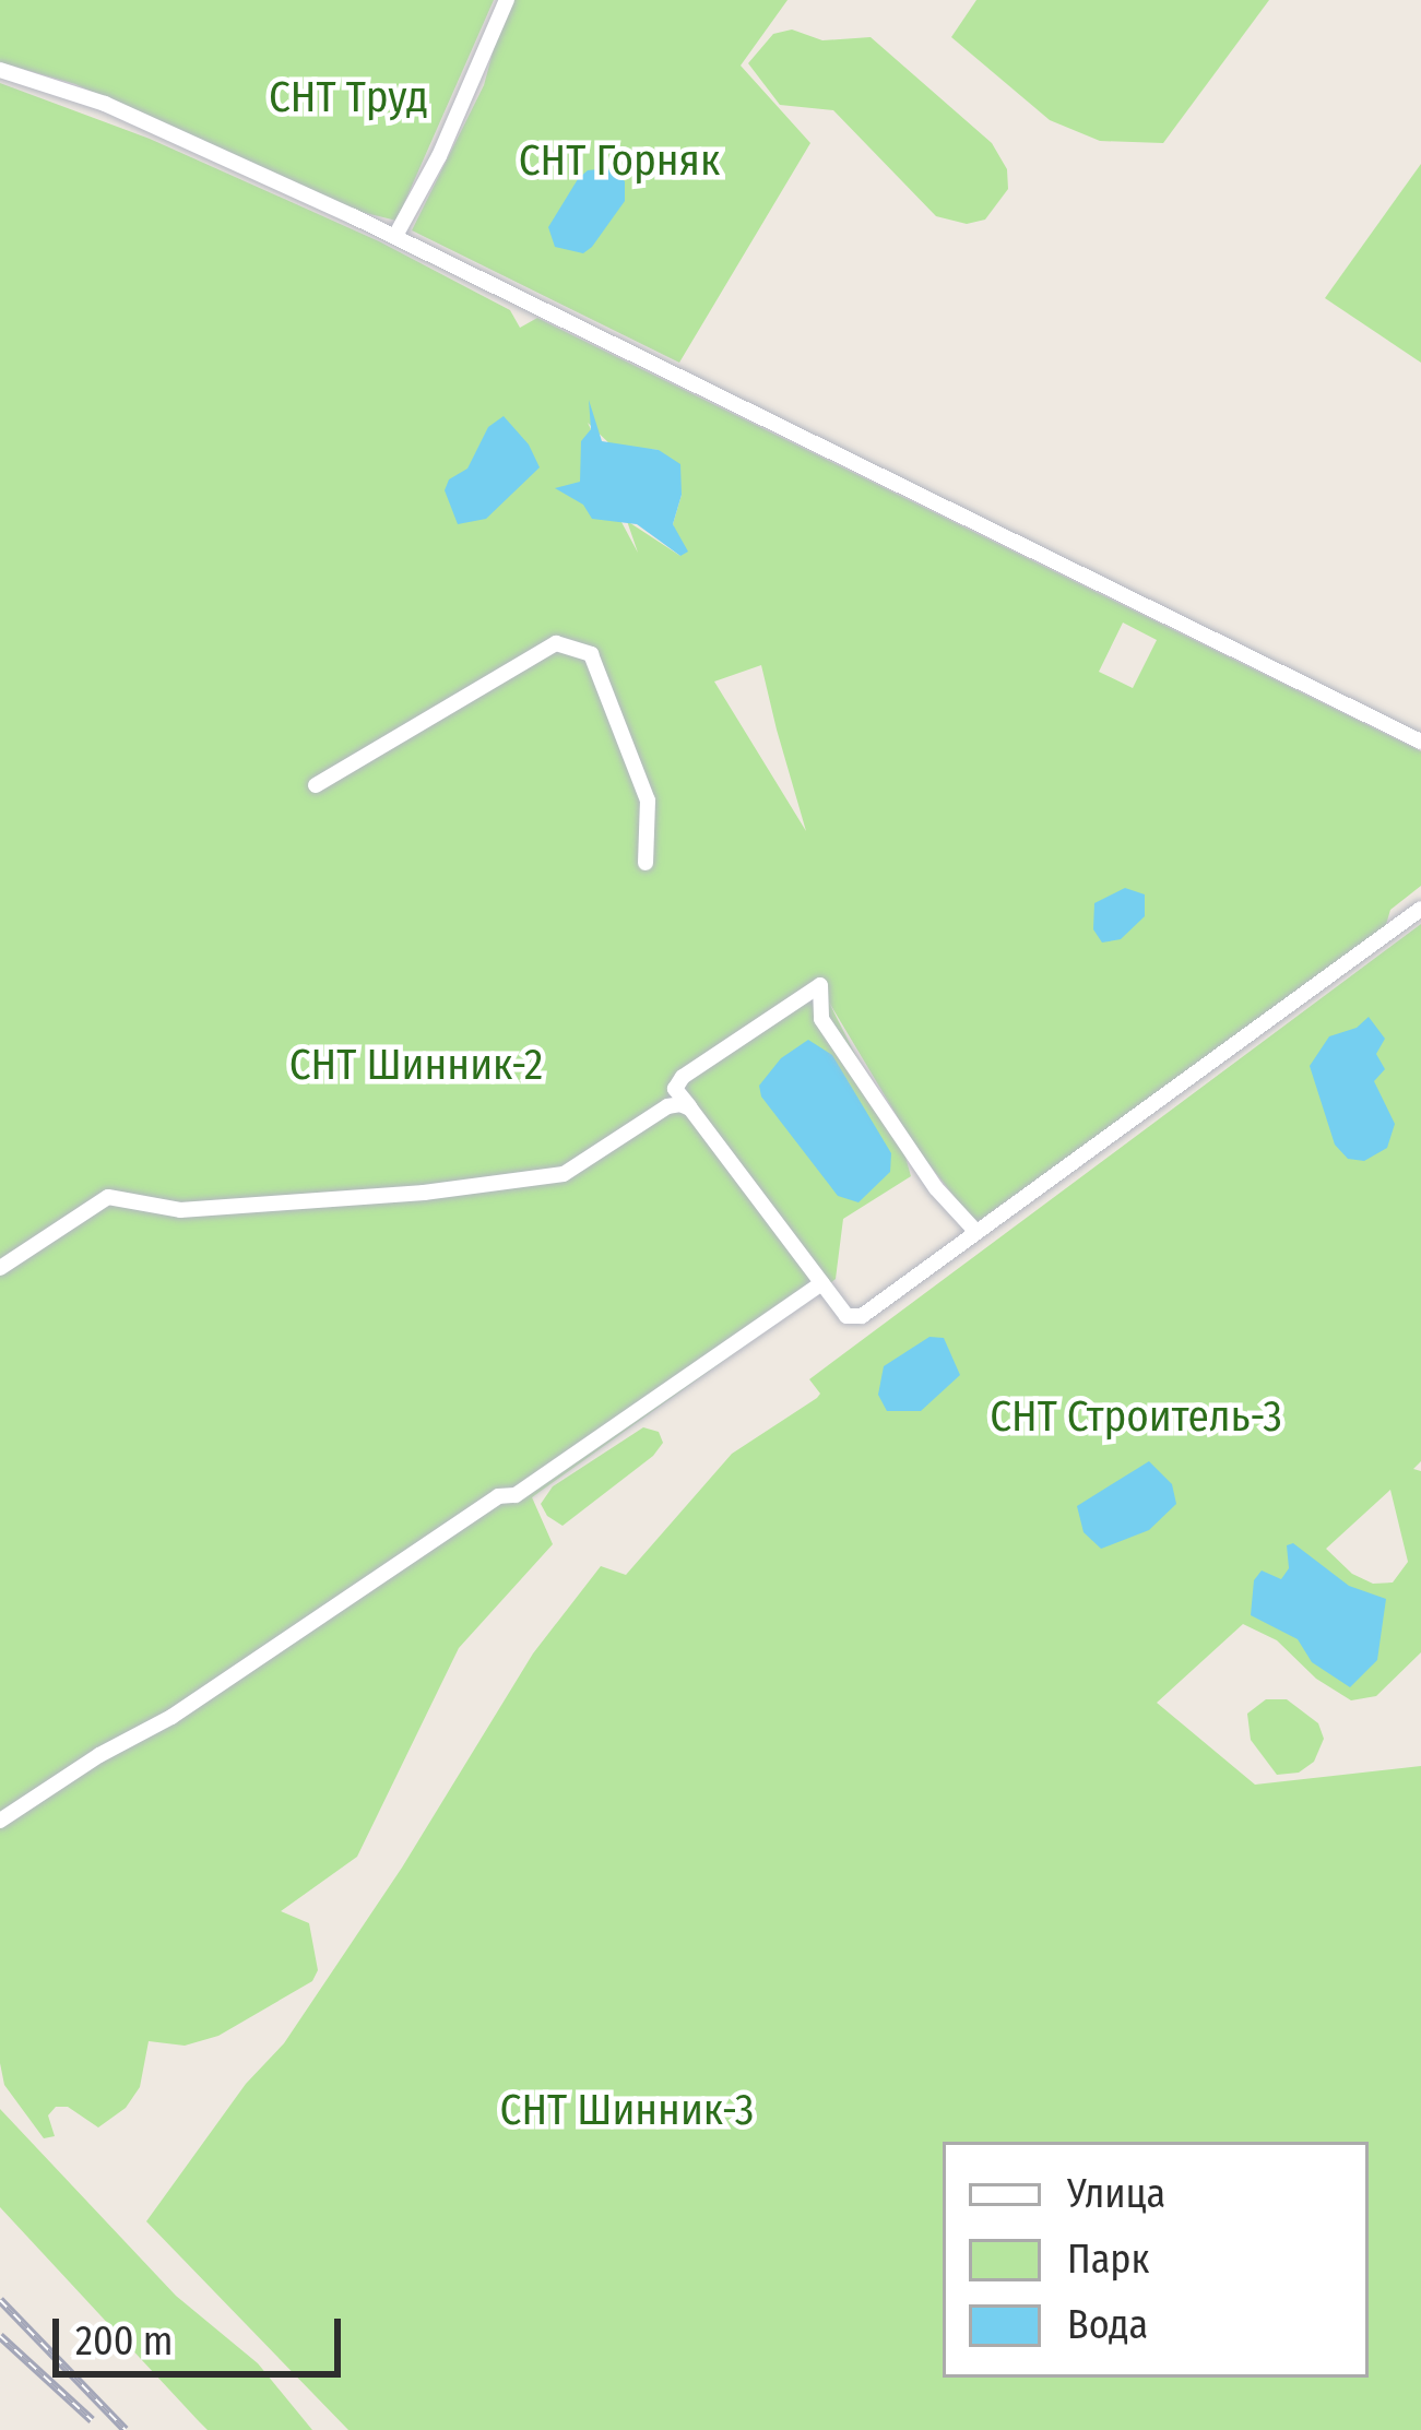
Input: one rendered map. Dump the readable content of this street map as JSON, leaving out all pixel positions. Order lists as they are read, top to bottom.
{
  "parks": [
    "СНТ Труд",
    "СНТ Горняк",
    "СНТ Шинник-2",
    "СНТ Строитель-3",
    "СНТ Шинник-3"
  ],
  "legend": ["Улица", "Парк", "Вода"],
  "scale_bar": "200 m"
}
